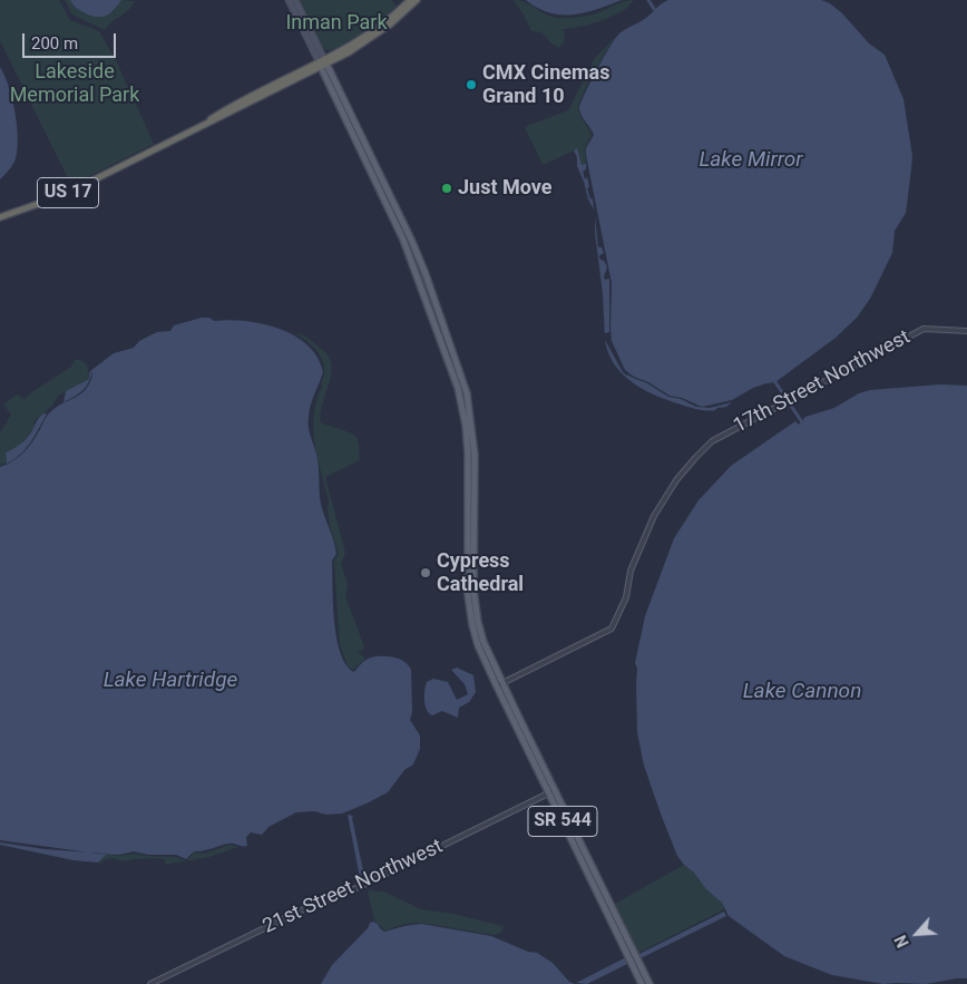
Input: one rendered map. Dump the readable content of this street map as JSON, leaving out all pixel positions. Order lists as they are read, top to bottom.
{
  "streets": {
    "highway": ["US 17"],
    "main road": ["SR 544"],
    "street": ["17th Street Northwest", "21st Street Northwest"]
  },
  "crossings": [
    ["US 17", "SR 544"],
    ["17th Street Northwest", "SR 544"],
    ["SR 544", "21st Street Northwest"]
  ],
  "water": ["Lake Mirror", "Lake Hartridge", "Lake Cannon"],
  "parks": ["Inman Park", "Lakeside Memorial Park"],
  "places": ["CMX Cinemas Grand 10", "Just Move", "Cypress Cathedral"],
  "scale_bar": "200 m",
  "north": "bottom left"
}
